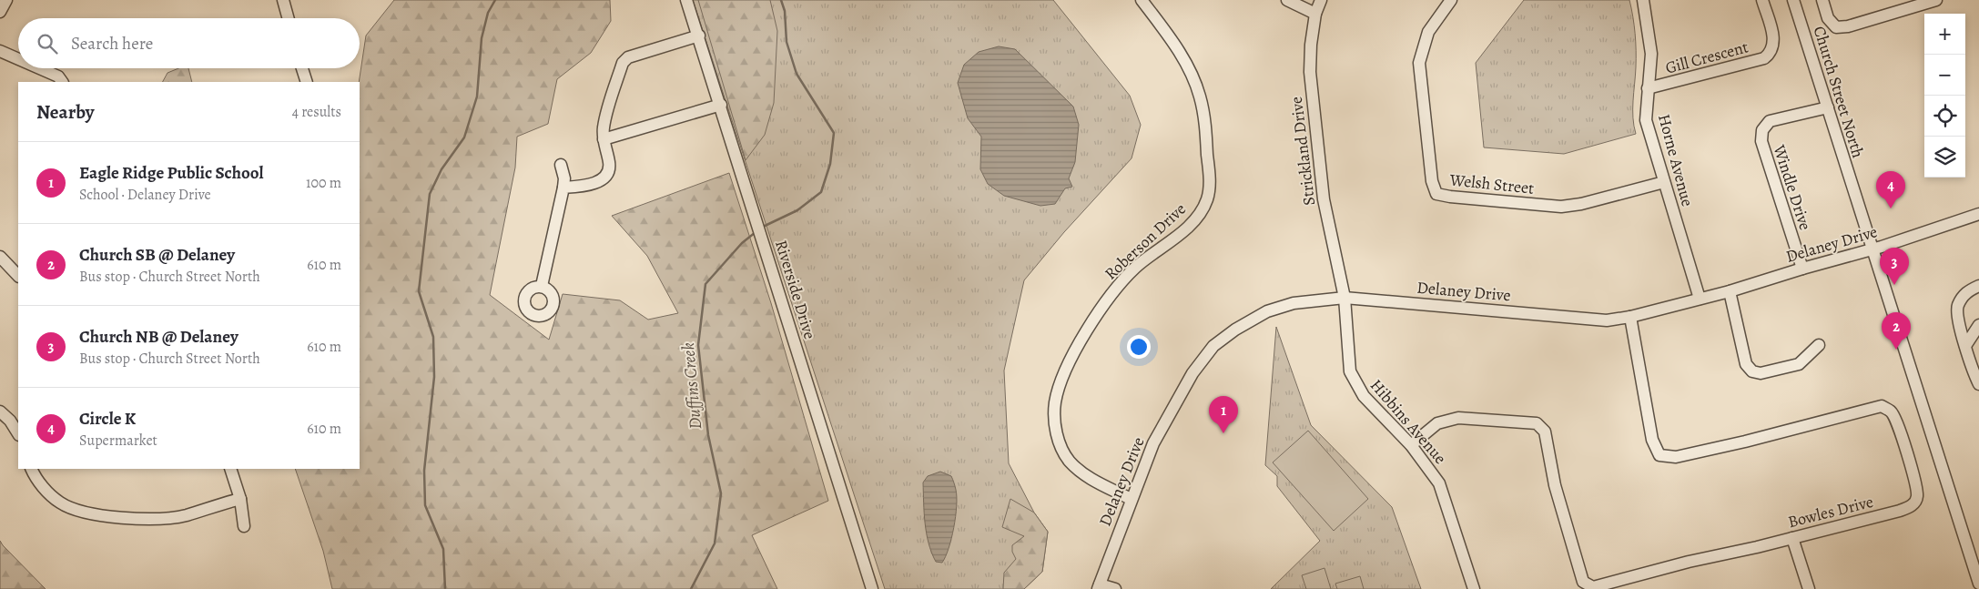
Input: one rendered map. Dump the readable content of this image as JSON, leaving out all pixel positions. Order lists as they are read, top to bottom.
{
  "streets": {
    "street": [
      "Gill Crescent",
      "Church Street North",
      "Strickland Drive",
      "Horne Avenue",
      "Welsh Street",
      "Windle Drive",
      "Roberson Drive",
      "Delaney Drive",
      "Riverside Drive",
      "Hibbins Avenue",
      "Bowles Drive"
    ]
  },
  "crossings": [
    ["Gill Crescent", "Horne Avenue"],
    ["Church Street North", "Windle Drive"],
    ["Church Street North", "Delaney Drive"],
    ["Strickland Drive", "Delaney Drive"],
    ["Strickland Drive", "Hibbins Avenue"],
    ["Horne Avenue", "Welsh Street"],
    ["Horne Avenue", "Delaney Drive"],
    ["Windle Drive", "Delaney Drive"],
    ["Roberson Drive", "Delaney Drive"],
    ["Delaney Drive", "Hibbins Avenue"],
    ["Delaney Drive", "Bowles Drive"],
    ["Hibbins Avenue", "Bowles Drive"]
  ],
  "water": ["Duffins Creek"],
  "page": {
    "map_buttons": ["+", "−"],
    "search": "Search here",
    "heading": ["Nearby", "4 results"],
    "list": [
      {
        "mark": "1",
        "name": "Eagle Ridge Public School",
        "note": "School · Delaney Drive",
        "value": "100 m"
      },
      {
        "mark": "2",
        "name": "Church SB @ Delaney",
        "note": "Bus stop · Church Street North",
        "value": "610 m"
      },
      {
        "mark": "3",
        "name": "Church NB @ Delaney",
        "note": "Bus stop · Church Street North",
        "value": "610 m"
      },
      {
        "mark": "4",
        "name": "Circle K",
        "note": "Supermarket",
        "value": "610 m"
      }
    ],
    "pins": [
      "4",
      "3",
      "2",
      "1"
    ]
  }
}
